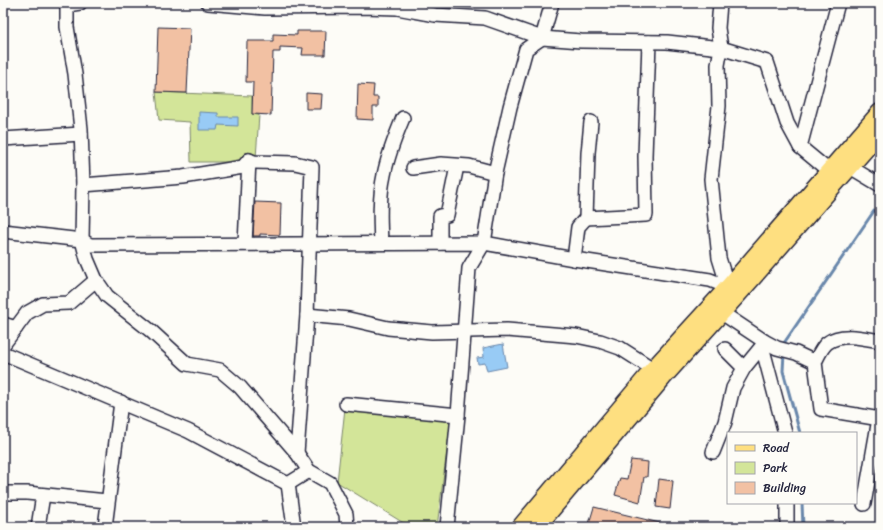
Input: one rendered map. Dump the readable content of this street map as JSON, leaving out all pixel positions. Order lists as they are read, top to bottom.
{
  "legend": ["Road", "Park", "Building"]
}
